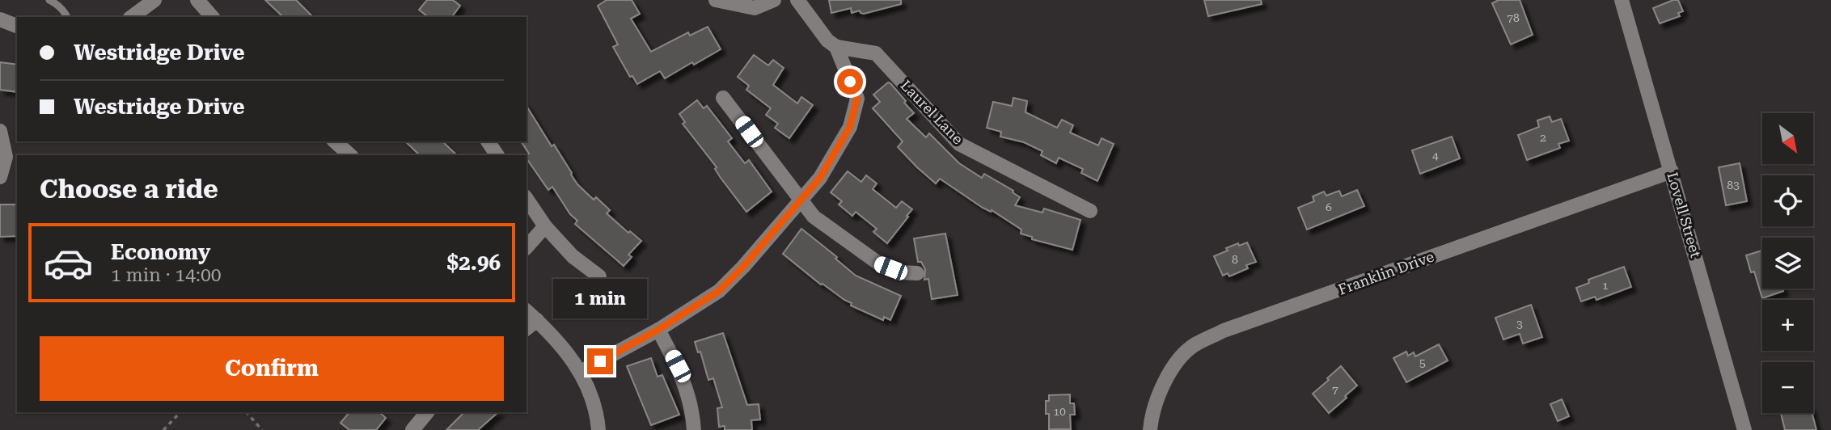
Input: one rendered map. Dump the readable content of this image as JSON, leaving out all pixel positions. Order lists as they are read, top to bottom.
{
  "streets": {
    "street": ["Laurel Lane", "Lovell Street", "Franklin Drive"]
  },
  "crossings": [
    ["Lovell Street", "Franklin Drive"]
  ],
  "house_numbers": [
    "78",
    "2",
    "4",
    "83",
    "6",
    "8",
    "1",
    "3",
    "5",
    "7",
    "10"
  ],
  "north": "bottom right",
  "page": {
    "banner": ["Westridge Drive", "Westridge Drive"],
    "map_buttons": ["+", "−"],
    "heading": "Choose a ride",
    "list": [
      {
        "name": "Economy",
        "note": "1 min · 14:00",
        "value": "$2.96"
      }
    ],
    "bubble": "1 min",
    "buttons": "Confirm"
  }
}
